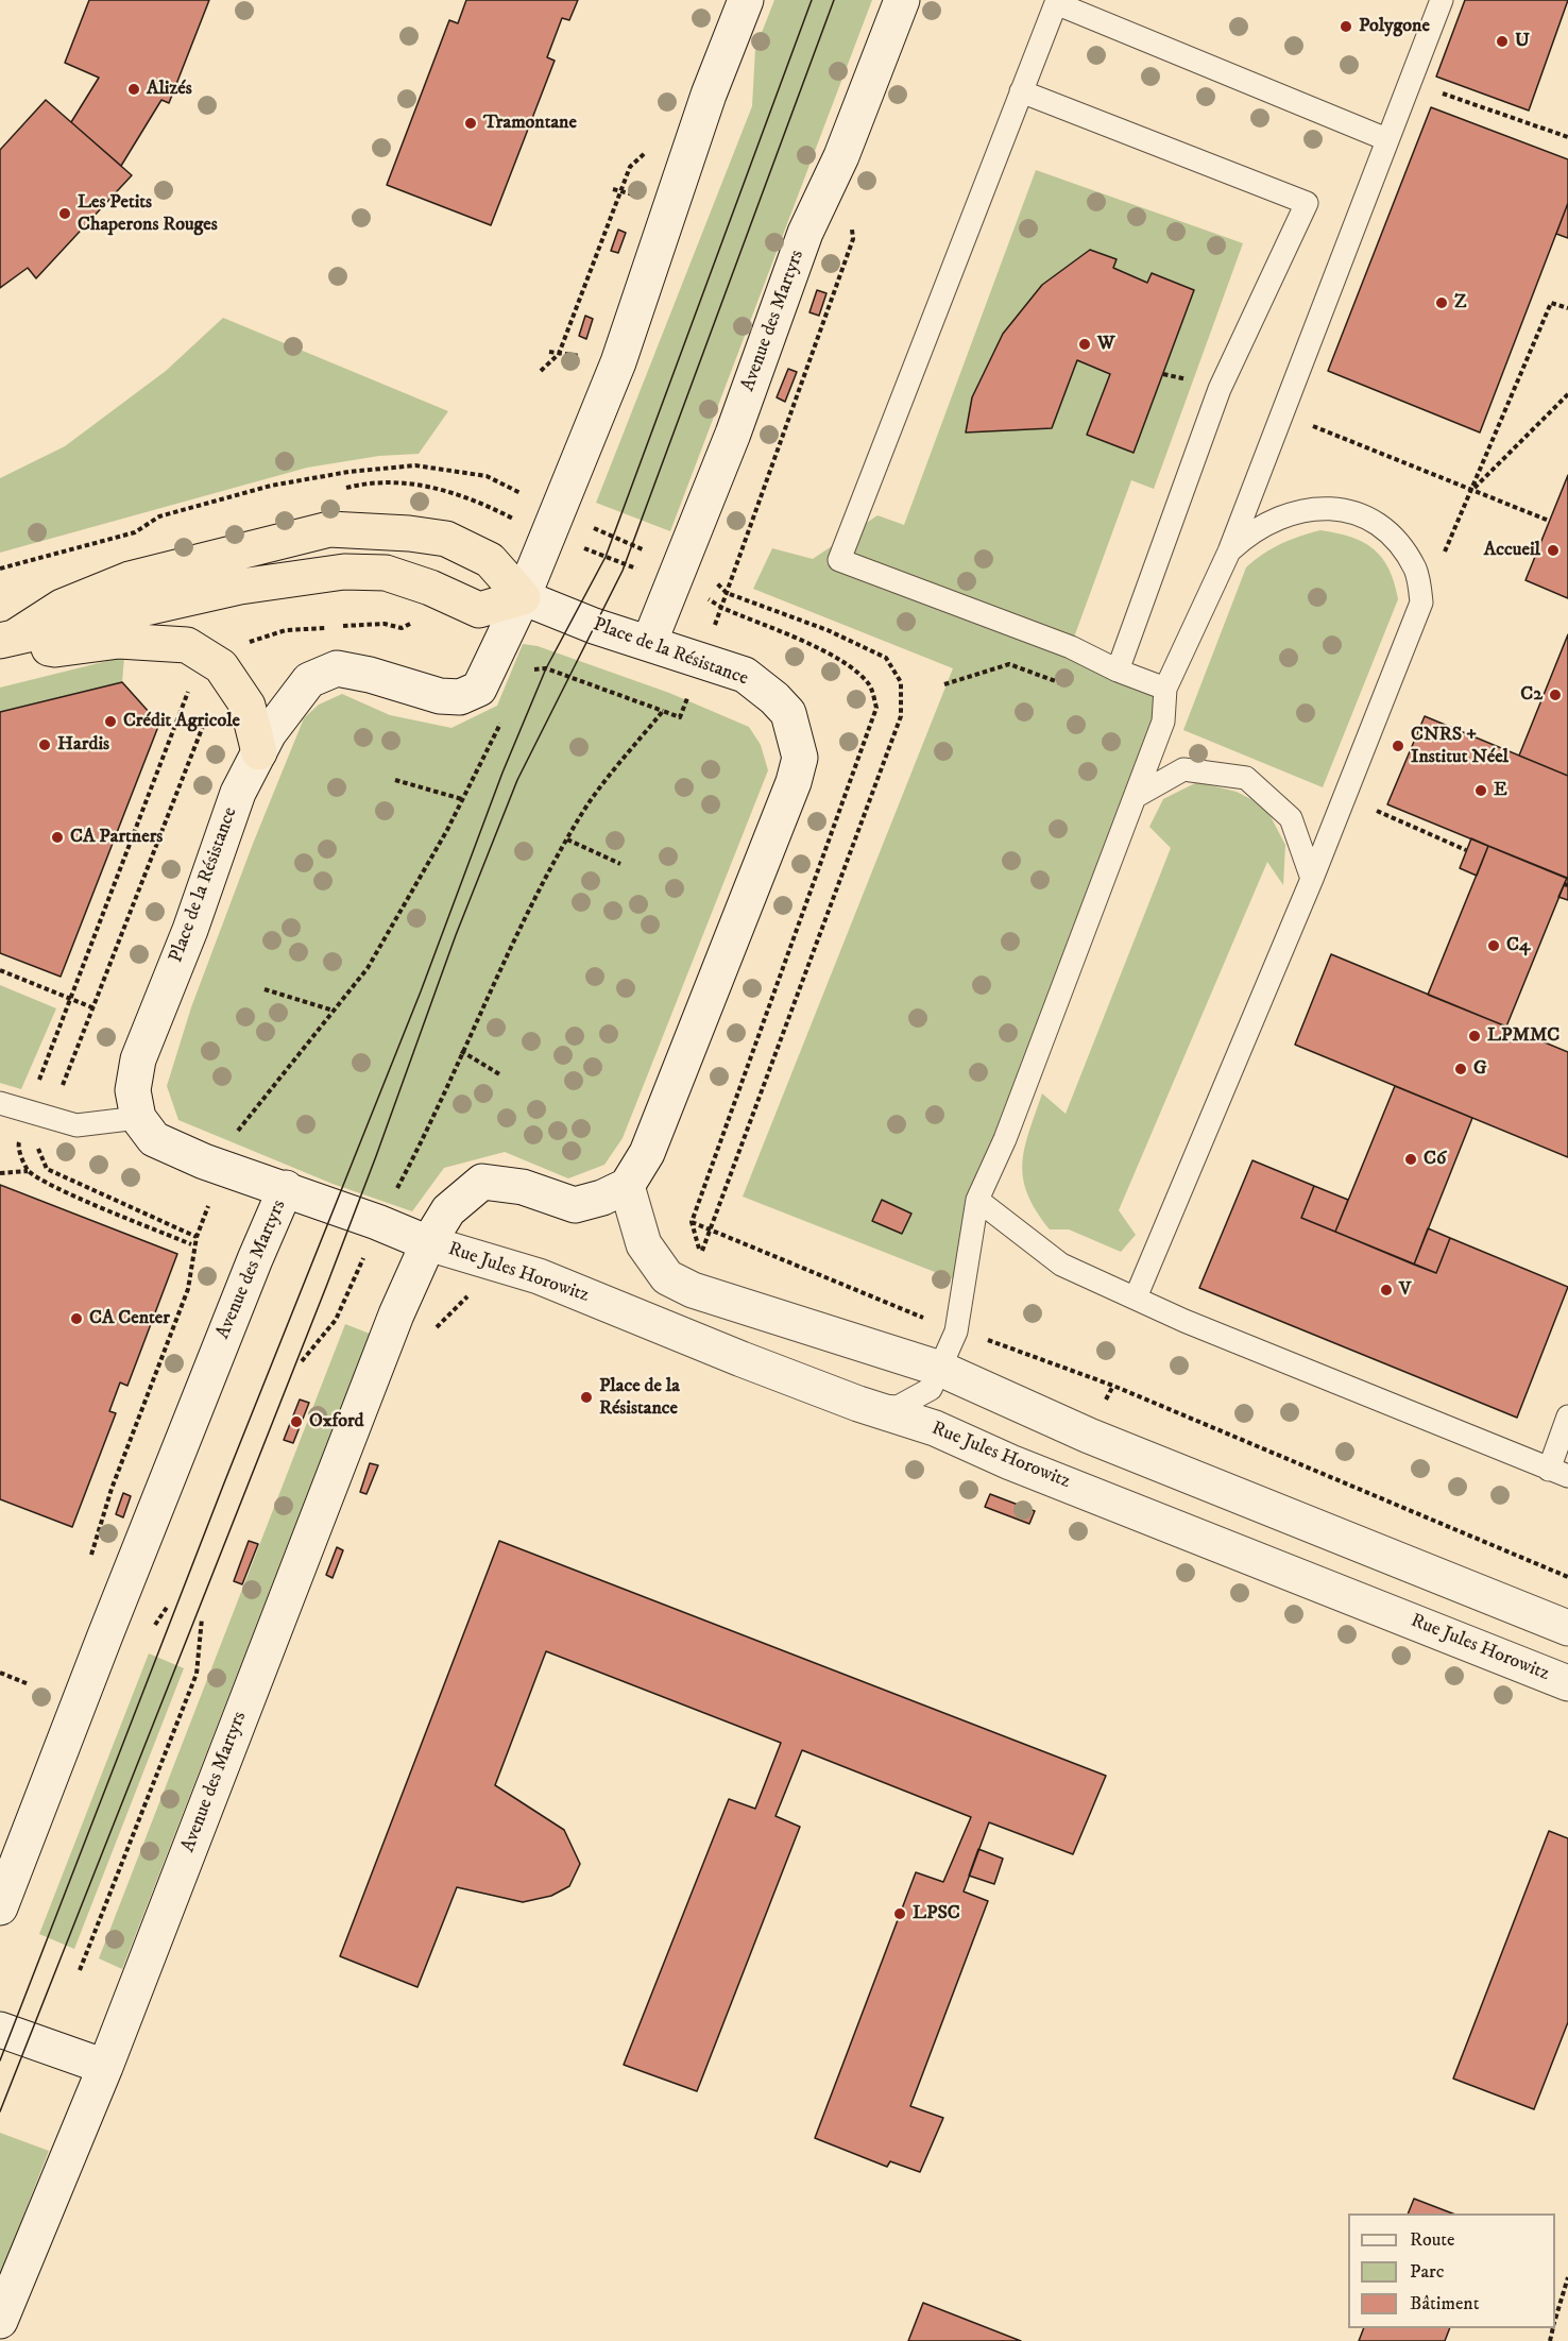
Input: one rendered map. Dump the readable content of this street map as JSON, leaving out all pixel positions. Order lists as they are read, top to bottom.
{
  "streets": {
    "main road": ["Avenue des Martyrs", "Place de la Résistance", "Rue Jules Horowitz"]
  },
  "crossings": [
    ["Avenue des Martyrs", "Place de la Résistance"],
    ["Avenue des Martyrs", "Rue Jules Horowitz"]
  ],
  "places": [
    "Polygone",
    "U",
    "Alizés",
    "Tramontane",
    "Les Petits Chaperons Rouges",
    "Z",
    "W",
    "Accueil",
    "C2",
    "Crédit Agricole",
    "Hardis",
    "CNRS + Institut Néel",
    "E",
    "CA Partners",
    "C4",
    "LPMMC",
    "G",
    "C6",
    "V",
    "CA Center",
    "Place de la Résistance",
    "Oxford",
    "LPSC"
  ],
  "legend": ["Route", "Parc", "Bâtiment"]
}
